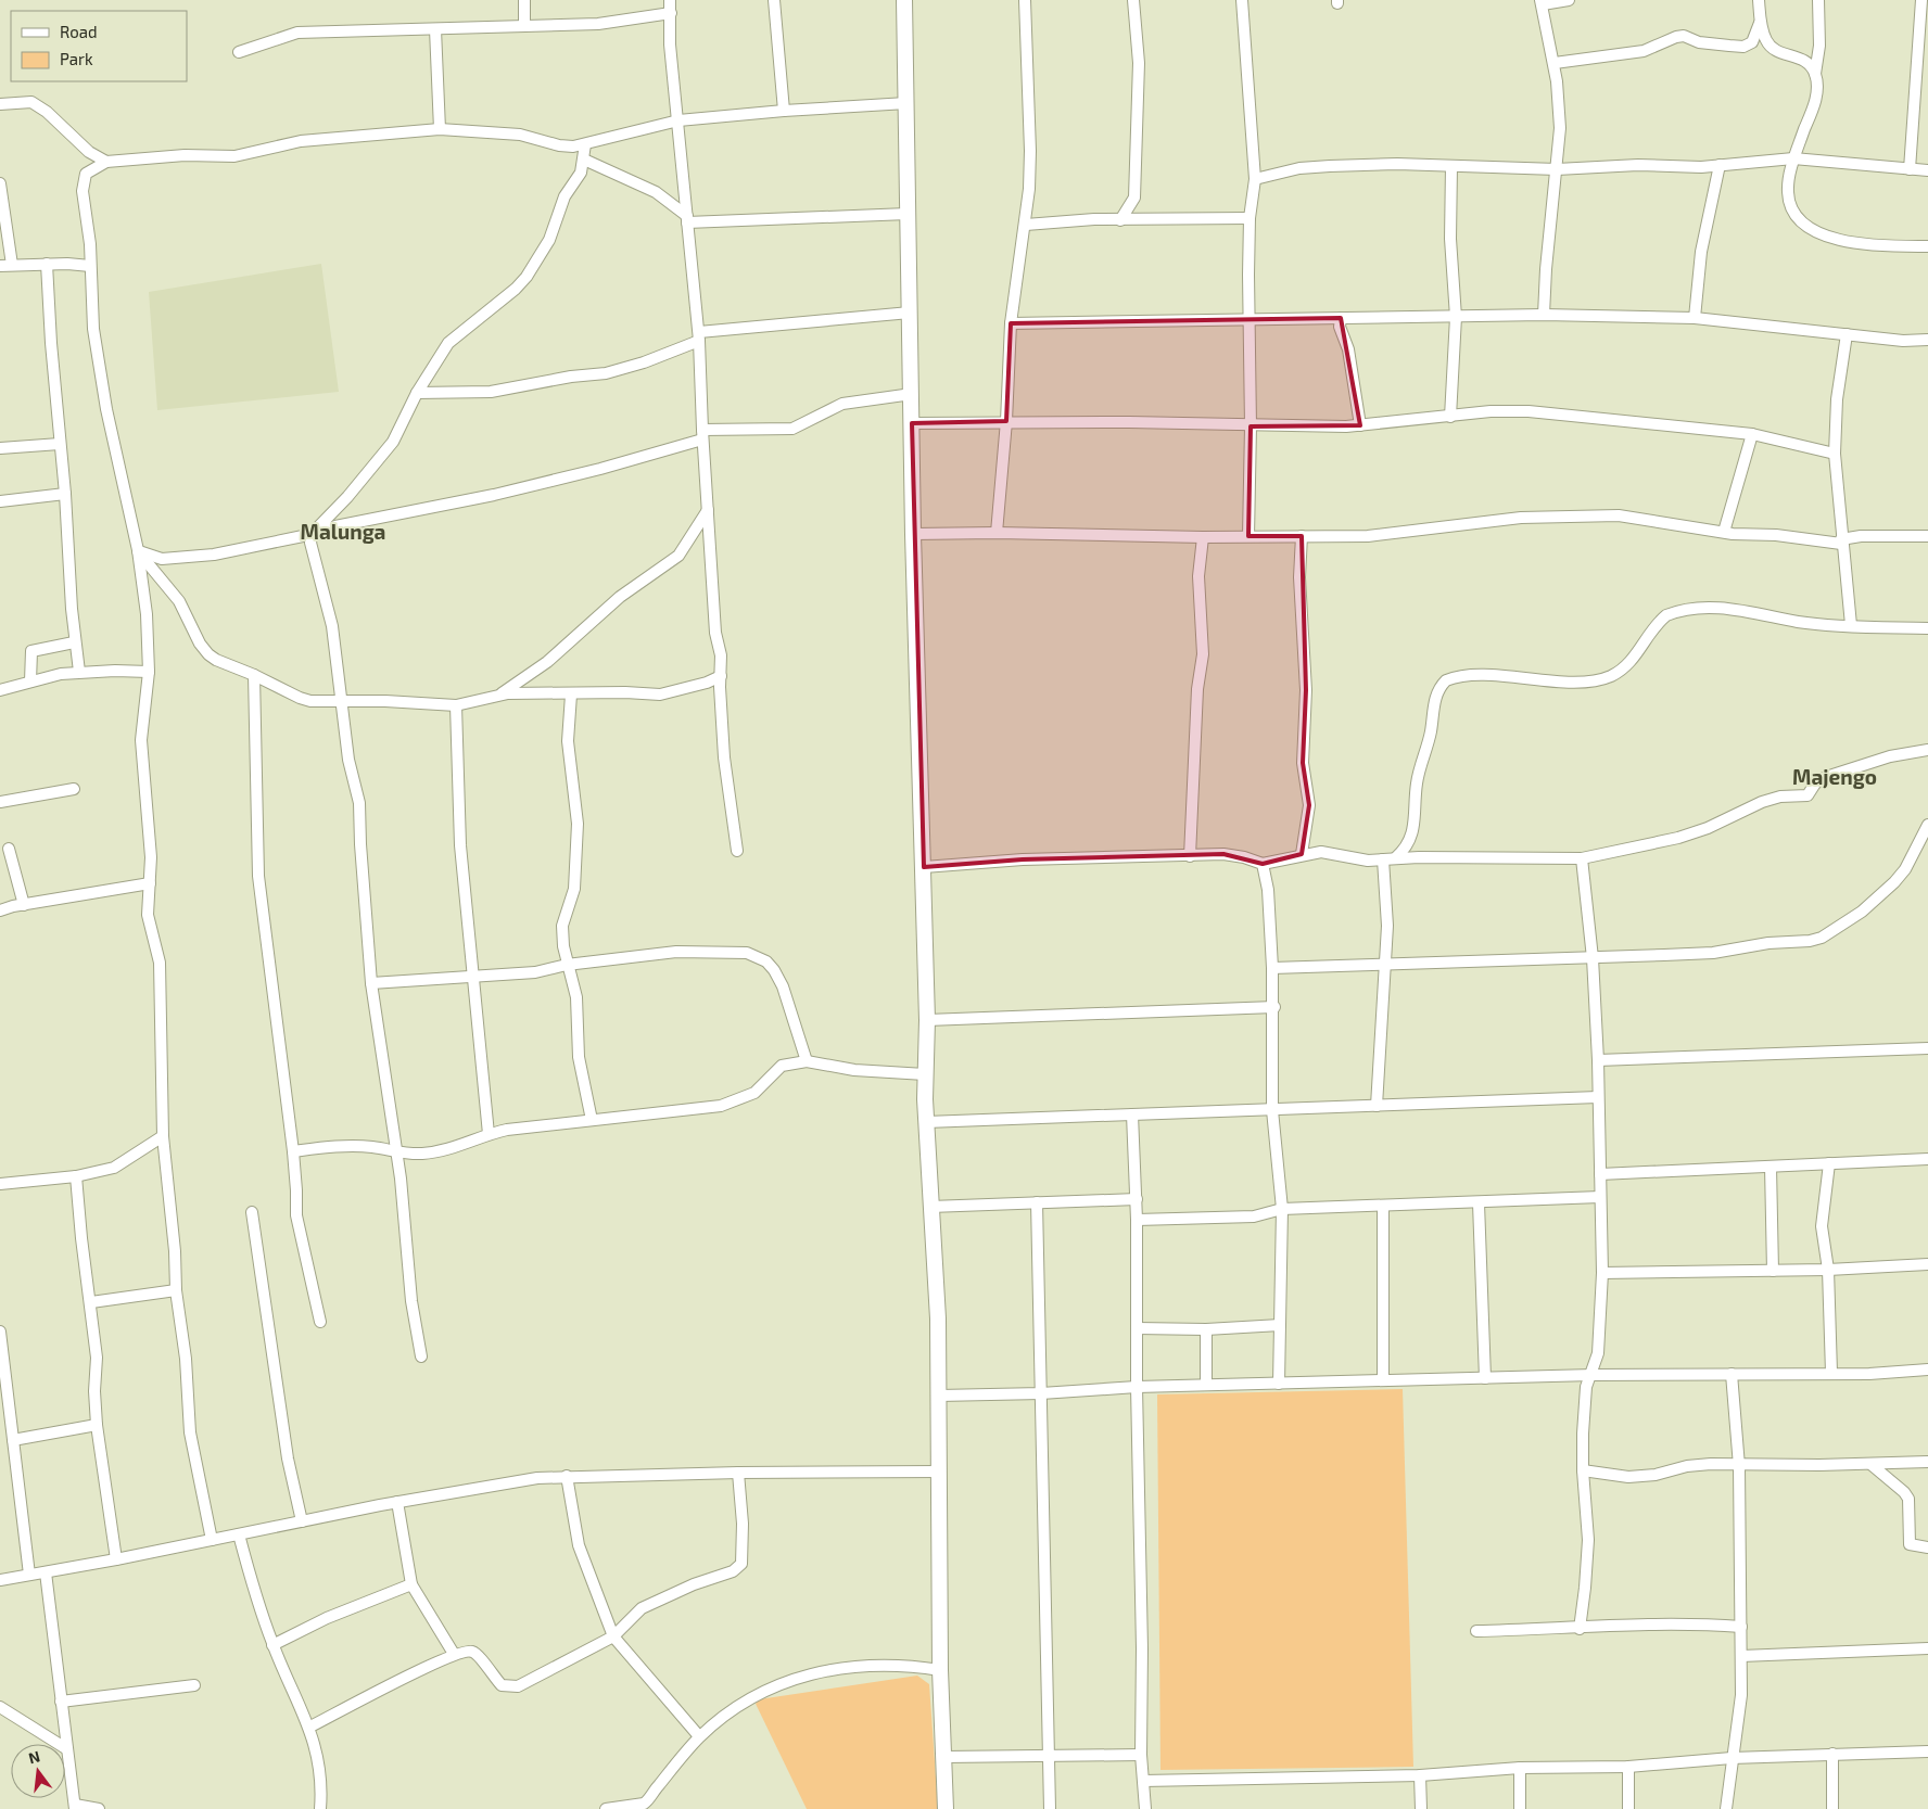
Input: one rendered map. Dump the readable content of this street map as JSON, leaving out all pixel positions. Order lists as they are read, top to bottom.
{
  "districts": ["Malunga", "Majengo"],
  "legend": ["Road", "Park"],
  "north": "top"
}
